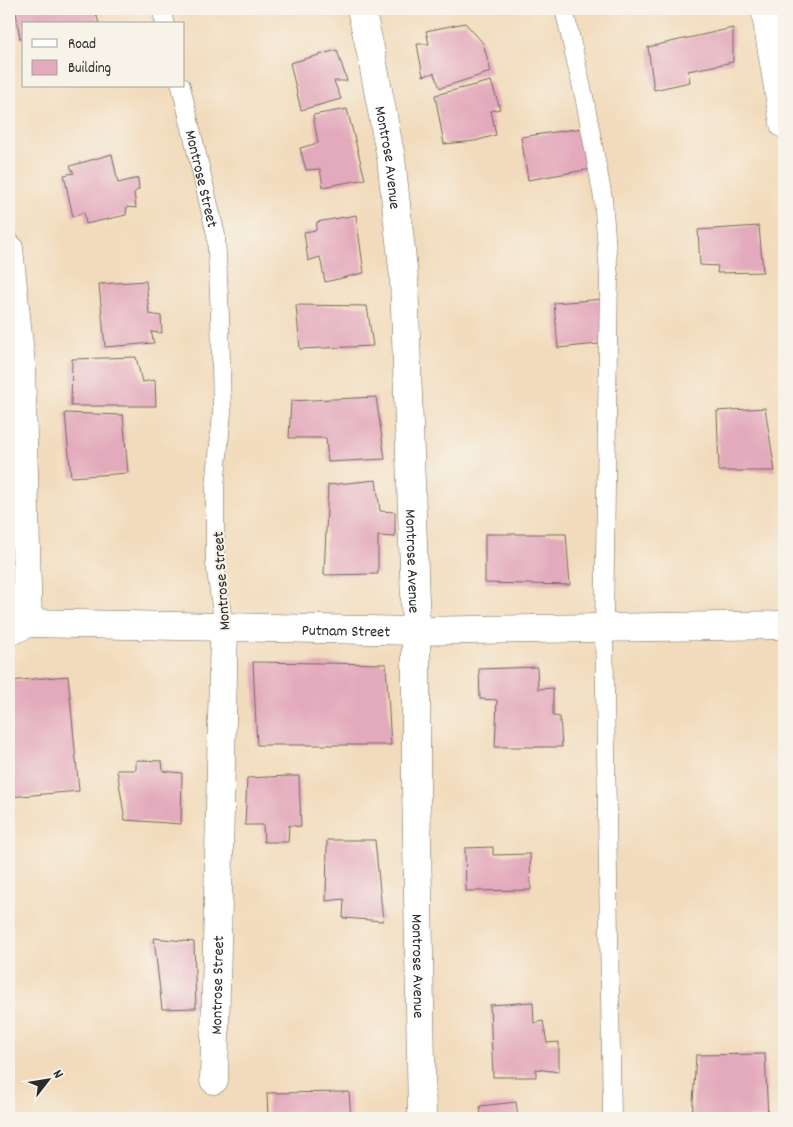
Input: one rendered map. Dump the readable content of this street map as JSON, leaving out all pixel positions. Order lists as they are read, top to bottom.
{
  "streets": {
    "street": ["Montrose Avenue", "Montrose Street", "Putnam Street"]
  },
  "crossings": [
    ["Montrose Avenue", "Putnam Street"],
    ["Montrose Street", "Putnam Street"]
  ],
  "legend": ["Road", "Building"],
  "north": "top right"
}
